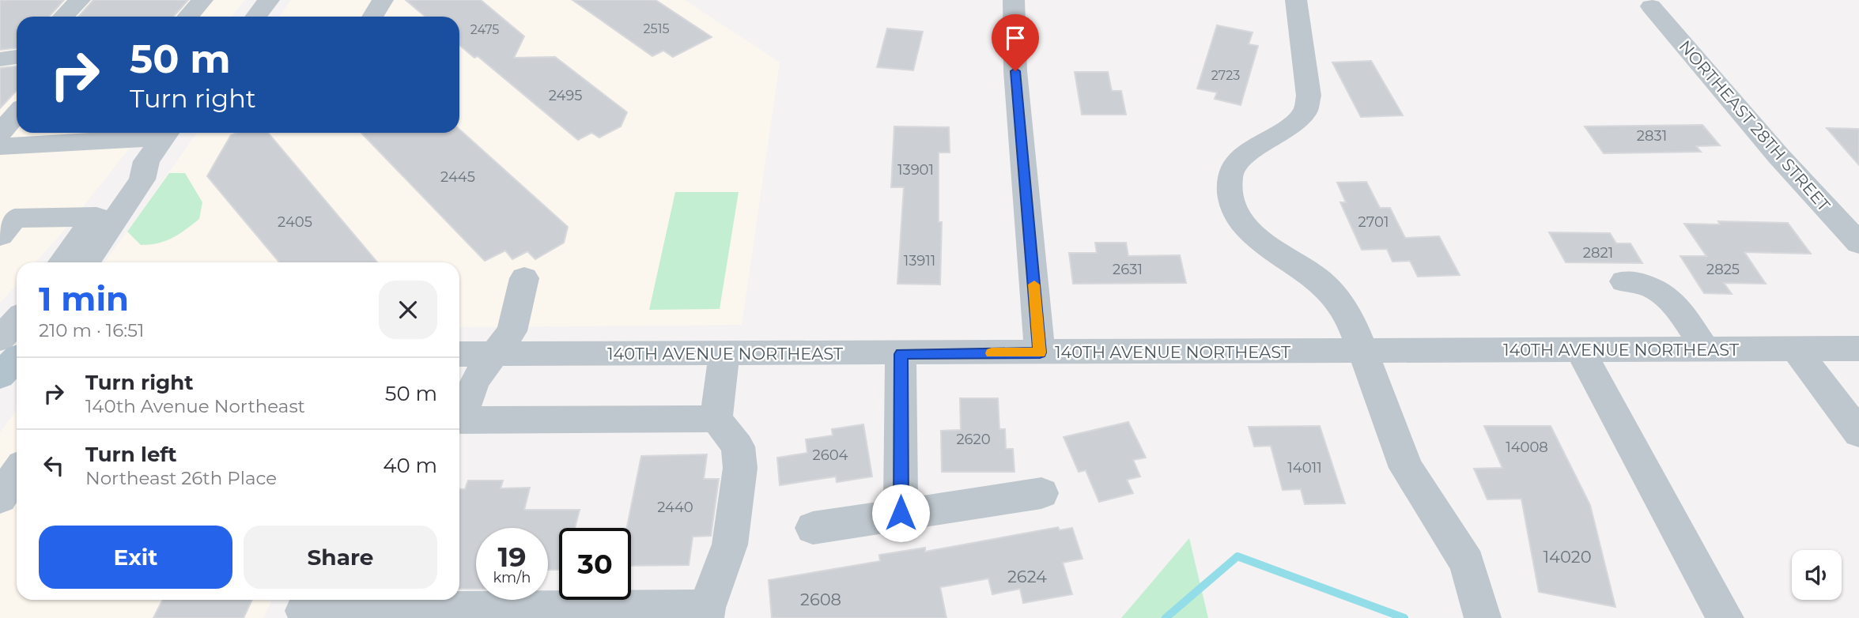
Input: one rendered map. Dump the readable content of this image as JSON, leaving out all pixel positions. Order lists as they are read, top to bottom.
{
  "streets": {
    "street": ["NORTHEAST 28TH STREET", "140TH AVENUE NORTHEAST"]
  },
  "house_numbers": [
    "2515",
    "2475",
    "2723",
    "2495",
    "2831",
    "13901",
    "2445",
    "2405",
    "2701",
    "2821",
    "13911",
    "2631",
    "2825",
    "2620",
    "14008",
    "2604",
    "14011",
    "2440",
    "14020",
    "2624",
    "2608"
  ],
  "page": {
    "turn": ["50 m", "Turn right"],
    "heading": ["1 min", "210 m · 16:51"],
    "list": [
      {
        "name": "Turn right",
        "note": "140th Avenue Northeast",
        "value": "50 m"
      },
      {
        "name": "Turn left",
        "note": "Northeast 26th Place",
        "value": "40 m"
      }
    ],
    "buttons": ["Exit", "Share"],
    "speed": "19 km/h",
    "limit": "30"
  }
}
